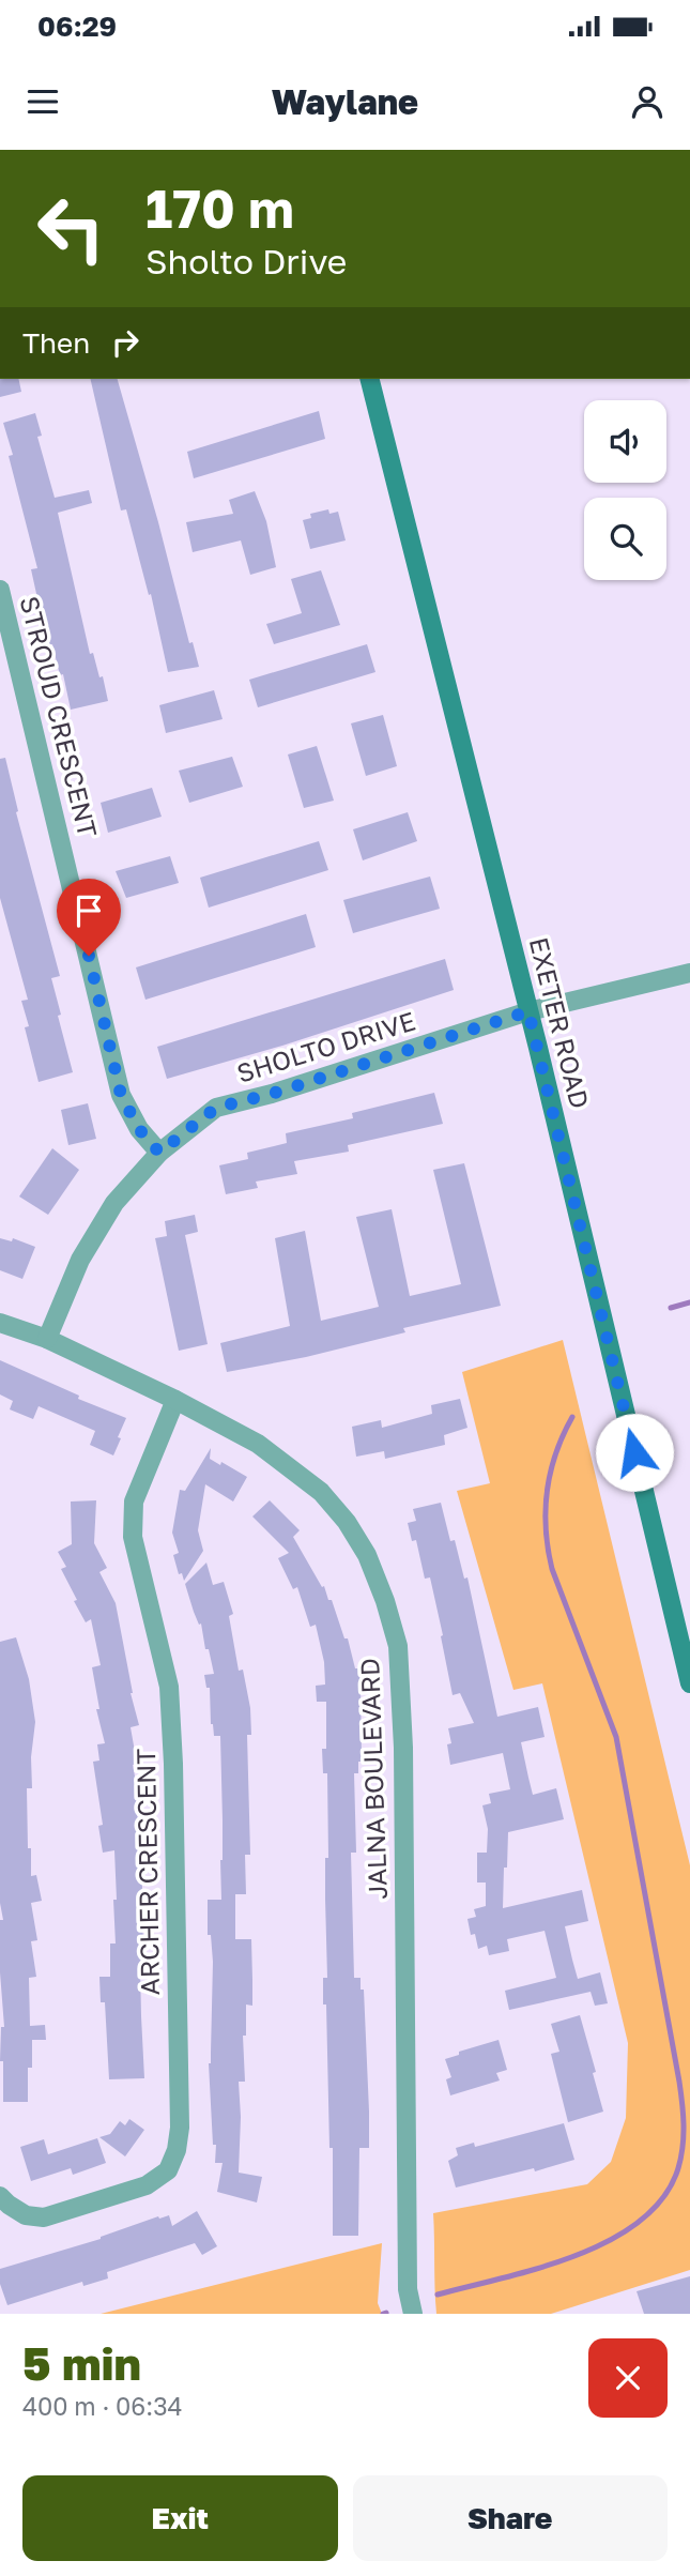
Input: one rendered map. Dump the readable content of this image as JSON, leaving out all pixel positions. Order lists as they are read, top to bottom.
{
  "streets": {
    "main road": ["EXETER ROAD"],
    "street": [
      "STROUD CRESCENT",
      "SHOLTO DRIVE",
      "JALNA BOULEVARD",
      "ARCHER CRESCENT"
    ]
  },
  "crossings": [
    ["STROUD CRESCENT", "SHOLTO DRIVE"],
    ["EXETER ROAD", "SHOLTO DRIVE"],
    ["SHOLTO DRIVE", "JALNA BOULEVARD"],
    ["JALNA BOULEVARD", "ARCHER CRESCENT"]
  ],
  "page": {
    "status": "06:29",
    "header": "Waylane",
    "turn": ["170 m", "Sholto Drive"],
    "then": "Then",
    "heading": ["5 min", "400 m · 06:34"],
    "buttons": ["Exit", "Share"]
  }
}
